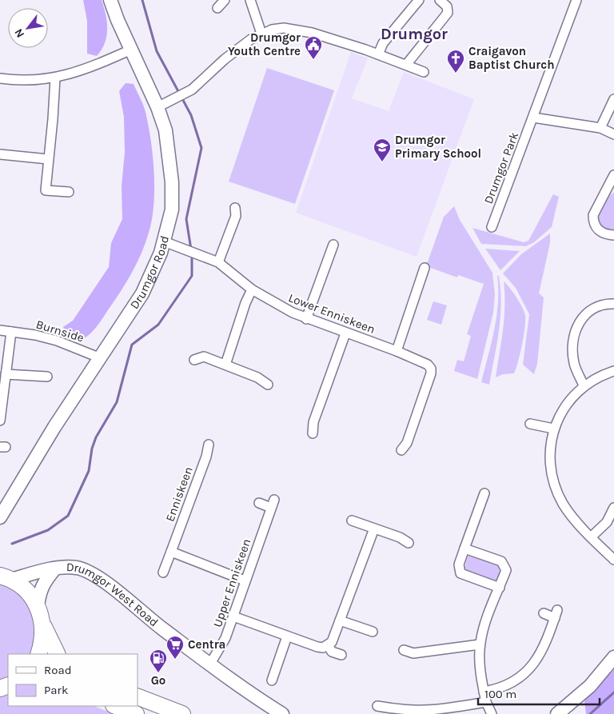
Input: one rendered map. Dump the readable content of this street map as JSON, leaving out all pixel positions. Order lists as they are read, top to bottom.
{
  "streets": {
    "street": [
      "Drumgor Park",
      "Drumgor Road",
      "Lower Enniskeen",
      "Burnside",
      "Enniskeen",
      "Upper Enniskeen",
      "Drumgor West Road"
    ]
  },
  "crossings": [
    ["Drumgor Road", "Lower Enniskeen"],
    ["Drumgor Road", "Burnside"],
    ["Upper Enniskeen", "Drumgor West Road"]
  ],
  "districts": ["Drumgor"],
  "places": {
    "public building": ["Drumgor Youth Centre"],
    "church": ["Craigavon Baptist Church"],
    "school or university": ["Drumgor Primary School"],
    "supermarket": ["Centra"],
    "fuel station": ["Go"]
  },
  "legend": ["Road", "Park"],
  "scale_bar": "100 m",
  "north": "bottom left"
}
